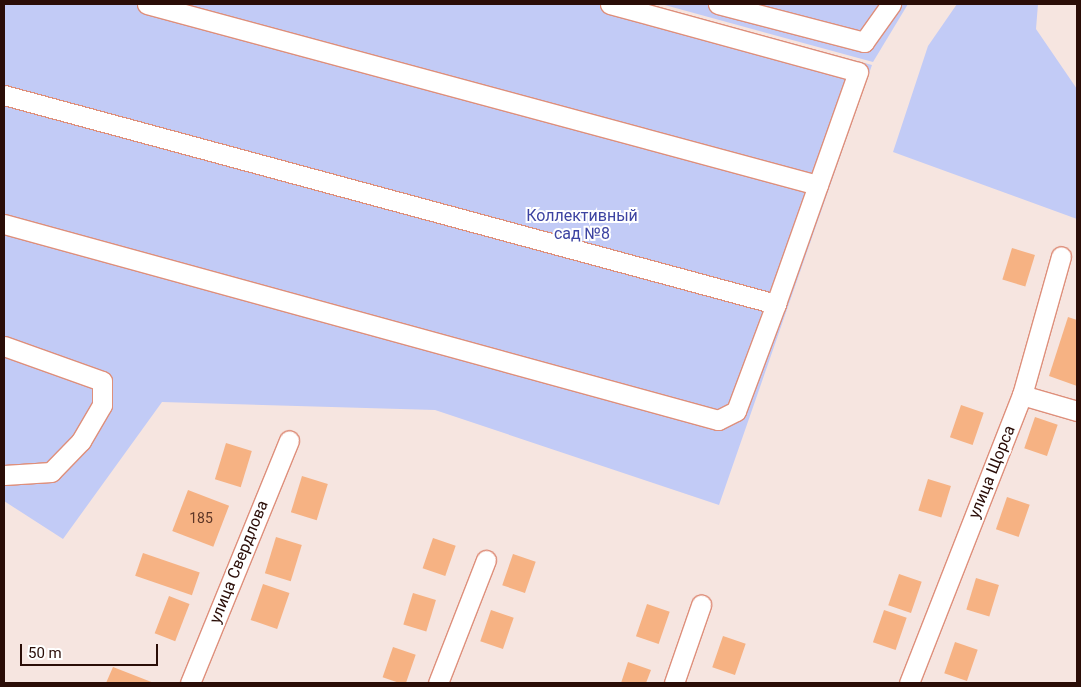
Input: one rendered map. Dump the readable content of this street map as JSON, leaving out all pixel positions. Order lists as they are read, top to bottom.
{
  "streets": {
    "street": ["улица Щорса", "улица Свердлова"]
  },
  "parks": ["Коллективный сад №8"],
  "house_numbers": ["185"],
  "scale_bar": "50 m"
}
